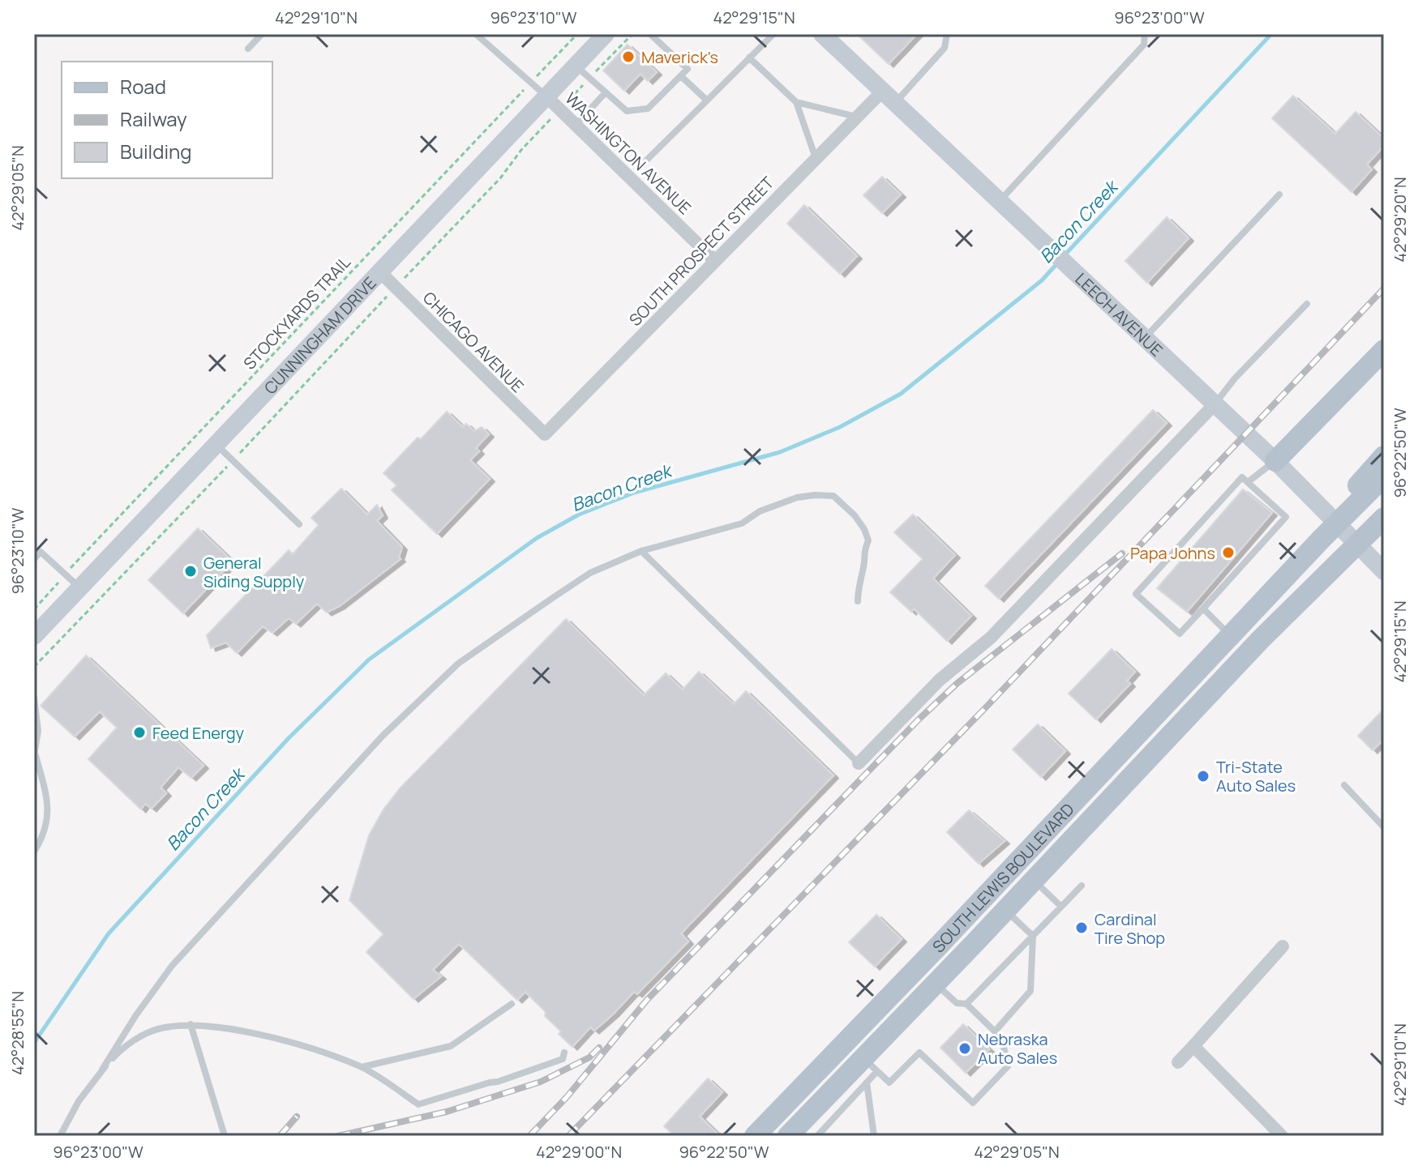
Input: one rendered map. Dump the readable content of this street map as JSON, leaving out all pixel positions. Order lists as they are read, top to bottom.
{
  "streets": {
    "main road": ["SOUTH LEWIS BOULEVARD"],
    "street": [
      "WASHINGTON AVENUE",
      "SOUTH PROSPECT STREET",
      "LEECH AVENUE",
      "CUNNINGHAM DRIVE",
      "CHICAGO AVENUE"
    ],
    "path": ["STOCKYARDS TRAIL"]
  },
  "crossings": [
    ["WASHINGTON AVENUE", "SOUTH PROSPECT STREET"],
    ["WASHINGTON AVENUE", "CUNNINGHAM DRIVE"],
    ["SOUTH PROSPECT STREET", "LEECH AVENUE"],
    ["SOUTH PROSPECT STREET", "CHICAGO AVENUE"],
    ["LEECH AVENUE", "SOUTH LEWIS BOULEVARD"],
    ["CUNNINGHAM DRIVE", "CHICAGO AVENUE"]
  ],
  "water": ["Bacon Creek"],
  "places": [
    "Maverick's",
    "Papa Johns",
    "General Siding Supply",
    "Feed Energy",
    "Tri-State Auto Sales",
    "Cardinal Tire Shop",
    "Nebraska Auto Sales"
  ],
  "legend": ["Road", "Railway", "Building"],
  "coordinates": [
    "42°29'10\"N",
    "96°23'10\"W",
    "42°29'15\"N",
    "96°23'00\"W",
    "42°29'05\"N",
    "42°29'20\"N",
    "96°22'50\"W",
    "42°28'55\"N",
    "42°29'00\"N"
  ]
}
